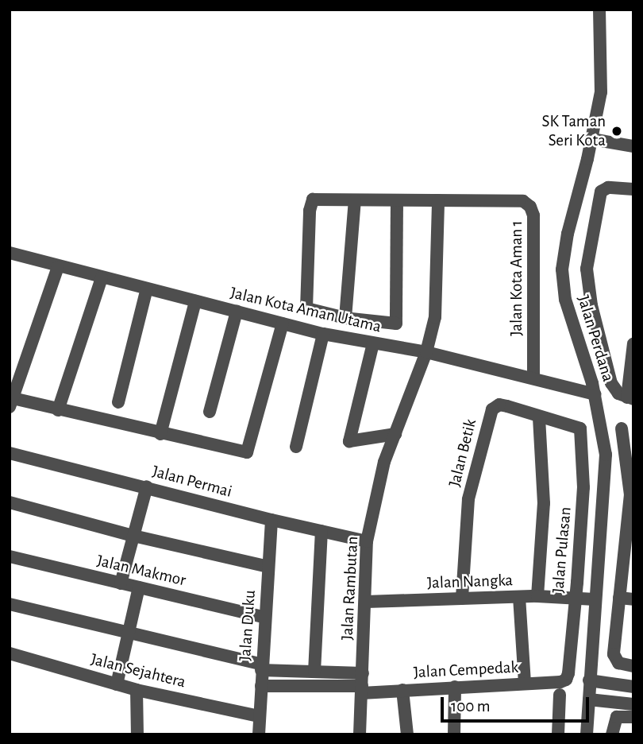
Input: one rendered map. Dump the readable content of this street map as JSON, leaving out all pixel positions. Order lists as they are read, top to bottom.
{
  "streets": {
    "street": [
      "Jalan Kota Aman 1",
      "Jalan Kota Aman Utama",
      "Jalan Perdana",
      "Jalan Betik",
      "Jalan Permai",
      "Jalan Pulasan",
      "Jalan Makmor",
      "Jalan Nangka",
      "Jalan Rambutan",
      "Jalan Duku",
      "Jalan Cempedak",
      "Jalan Sejahtera"
    ]
  },
  "crossings": [
    ["Jalan Kota Aman 1", "Jalan Kota Aman Utama"],
    ["Jalan Kota Aman 1", "Jalan Rambutan"],
    ["Jalan Kota Aman Utama", "Jalan Perdana"],
    ["Jalan Kota Aman Utama", "Jalan Rambutan"],
    ["Jalan Perdana", "Jalan Nangka"],
    ["Jalan Betik", "Jalan Pulasan"],
    ["Jalan Betik", "Jalan Nangka"],
    ["Jalan Permai", "Jalan Rambutan"],
    ["Jalan Permai", "Jalan Duku"],
    ["Jalan Pulasan", "Jalan Nangka"],
    ["Jalan Pulasan", "Jalan Cempedak"],
    ["Jalan Makmor", "Jalan Duku"],
    ["Jalan Nangka", "Jalan Rambutan"],
    ["Jalan Rambutan", "Jalan Cempedak"],
    ["Jalan Duku", "Jalan Sejahtera"]
  ],
  "places": ["SK Taman Seri Kota"],
  "scale_bar": "100 m"
}
